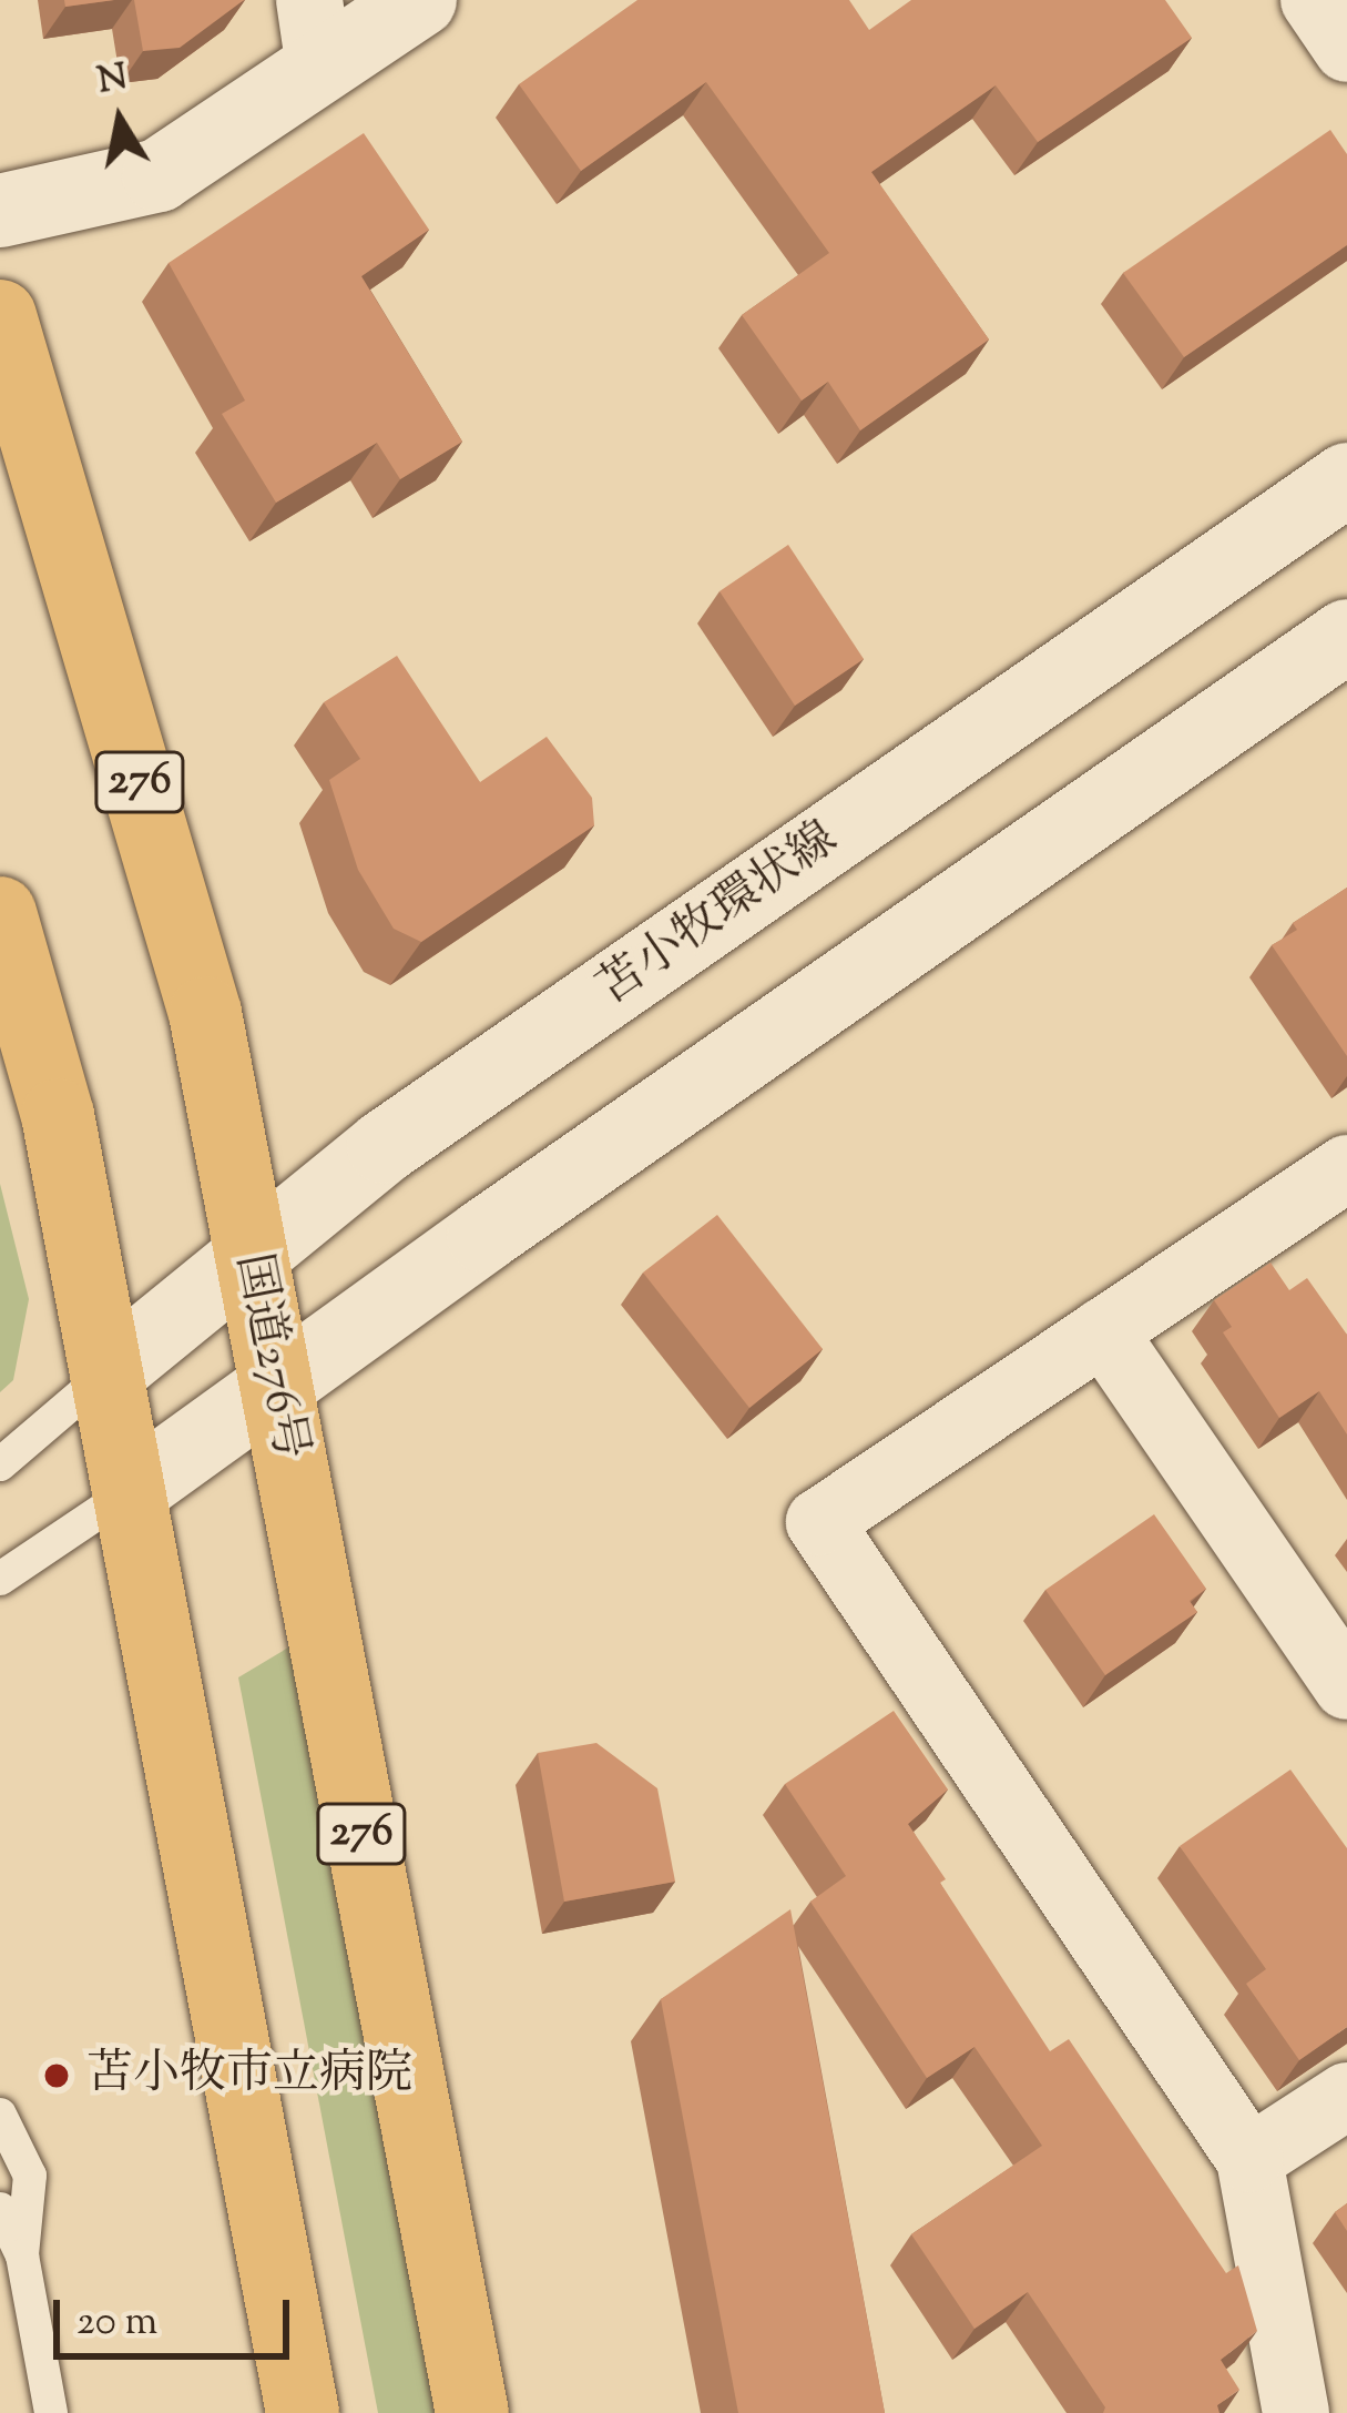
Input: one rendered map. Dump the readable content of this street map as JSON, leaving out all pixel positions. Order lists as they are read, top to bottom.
{
  "streets": {
    "highway": ["276", "国道276号"],
    "main road": ["苫小牧環状線"]
  },
  "crossings": [
    ["苫小牧環状線", "国道276号"]
  ],
  "places": ["苫小牧市立病院"],
  "scale_bar": "20 m",
  "north": "top"
}
